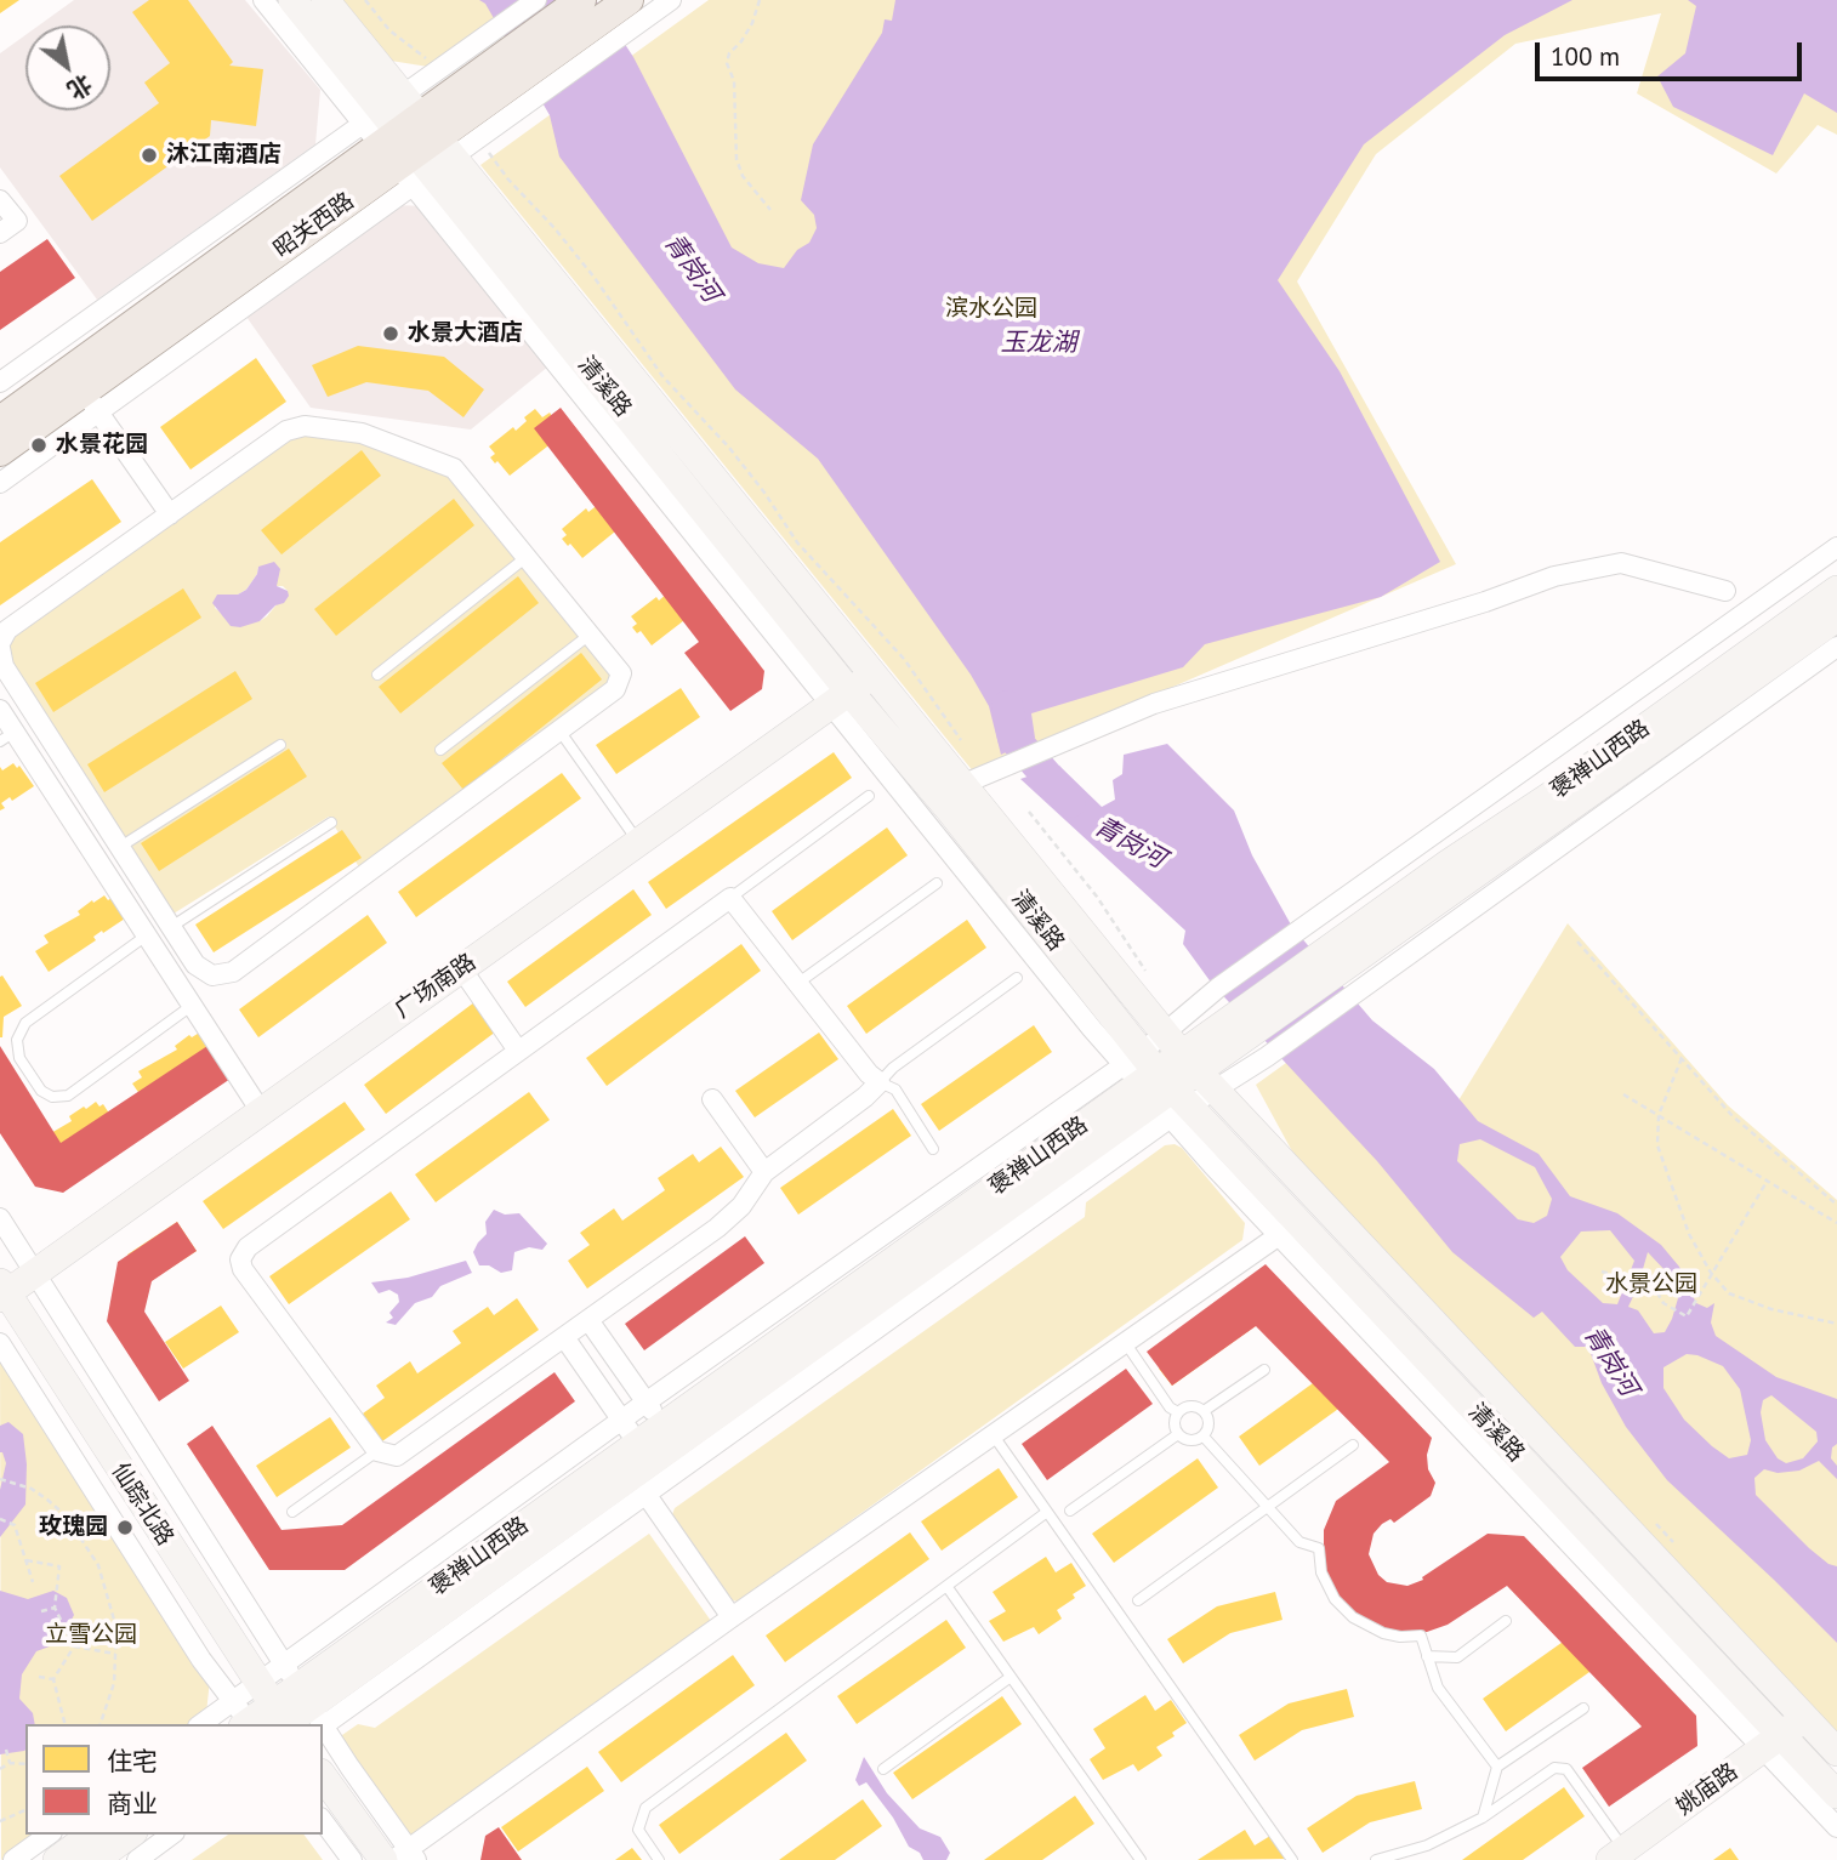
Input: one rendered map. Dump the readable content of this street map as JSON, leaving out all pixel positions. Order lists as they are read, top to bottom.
{
  "streets": {
    "main road": [
      "昭关西路",
      "清溪路",
      "褒禅山西路",
      "广场南路",
      "仙踪北路",
      "姚庙路"
    ]
  },
  "crossings": [
    ["昭关西路", "清溪路"],
    ["清溪路", "褒禅山西路"],
    ["清溪路", "广场南路"],
    ["清溪路", "姚庙路"],
    ["褒禅山西路", "仙踪北路"],
    ["广场南路", "仙踪北路"]
  ],
  "water": ["青岗河", "玉龙湖"],
  "parks": ["滨水公园", "水景公园", "立雪公园"],
  "places": [
    "沐江南酒店",
    "水景大酒店",
    "水景花园",
    "玫瑰园"
  ],
  "legend": ["住宅", "商业"],
  "scale_bar": "100 m",
  "north": "bottom right"
}
